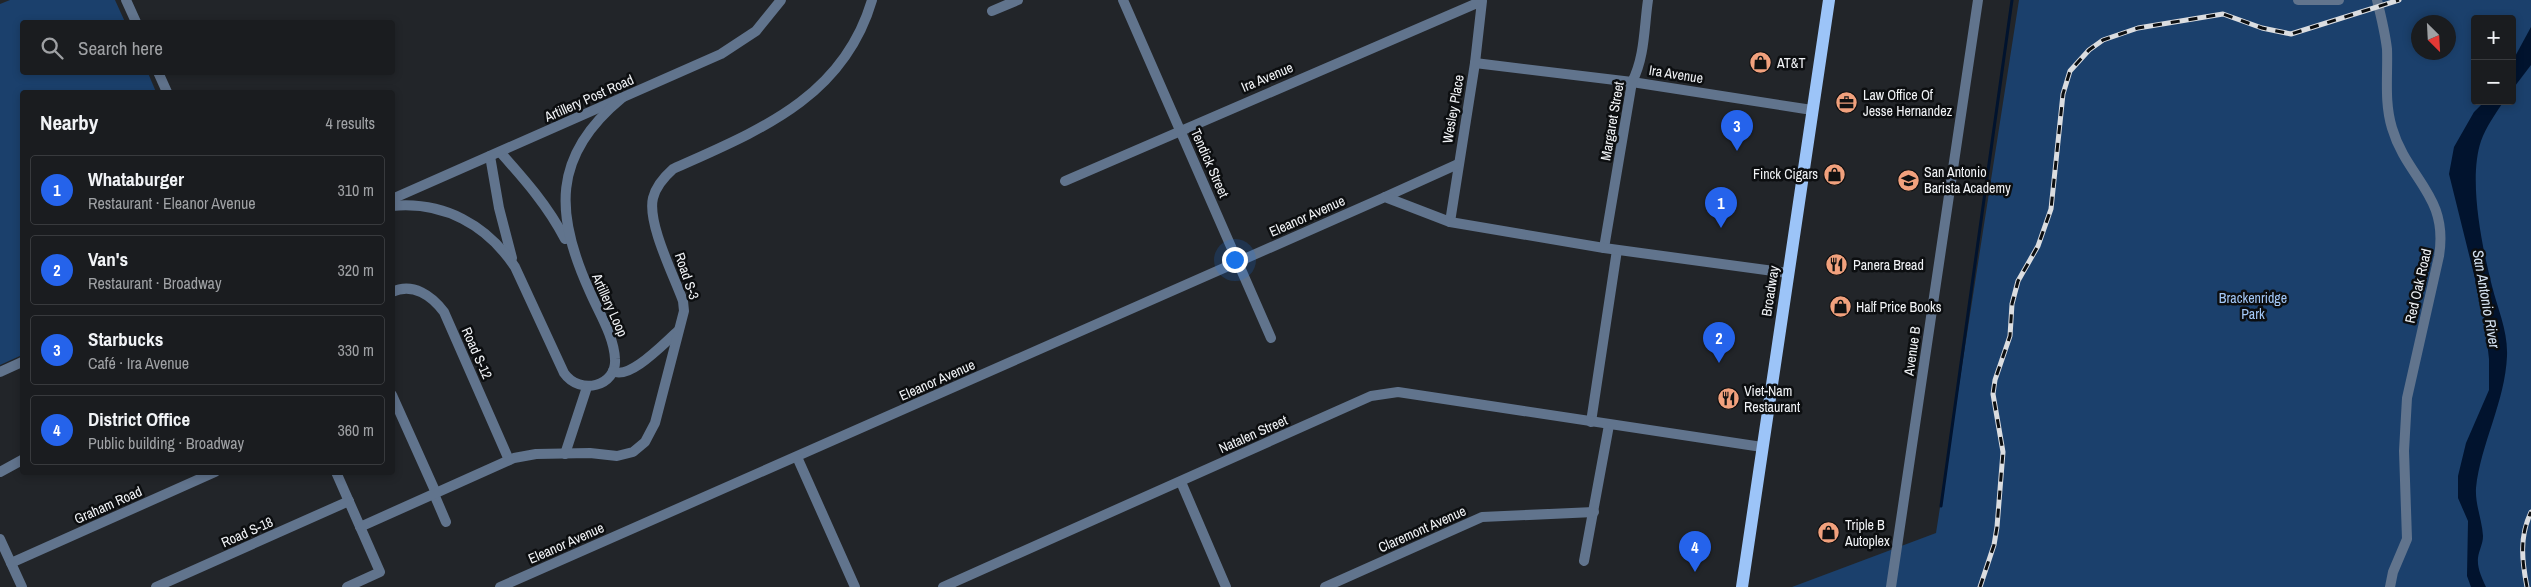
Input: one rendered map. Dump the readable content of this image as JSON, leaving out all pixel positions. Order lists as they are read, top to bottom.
{
  "streets": {
    "main road": ["Broadway"],
    "street": [
      "Ira Avenue",
      "Artillery Post Road",
      "Wesley Place",
      "Margaret Street",
      "Tendick Street",
      "Eleanor Avenue",
      "Road S-3",
      "Red Oak Road",
      "Artillery Loop",
      "Avenue B",
      "Road S-12",
      "Natalen Street",
      "Graham Road",
      "Claremont Avenue",
      "Road S-18"
    ]
  },
  "crossings": [
    ["Ira Avenue", "Wesley Place"],
    ["Ira Avenue", "Margaret Street"],
    ["Ira Avenue", "Tendick Street"],
    ["Ira Avenue", "Broadway"],
    ["Artillery Post Road", "Artillery Loop"],
    ["Wesley Place", "Eleanor Avenue"],
    ["Tendick Street", "Eleanor Avenue"],
    ["Road S-3", "Road S-12"]
  ],
  "water": ["San Antonio River"],
  "parks": ["Brackenridge Park"],
  "places": {
    "shop": [
      "AT&T",
      "Finck Cigars",
      "Half Price Books",
      "Triple B Autoplex"
    ],
    "office": ["Law Office Of Jesse Hernandez"],
    "school or university": ["San Antonio Barista Academy"],
    "restaurant": ["Panera Bread", "Viet-Nam Restaurant"]
  },
  "north": "bottom right",
  "page": {
    "map_buttons": ["+", "−"],
    "search": "Search here",
    "heading": ["Nearby", "4 results"],
    "pins": [
      "3",
      "1",
      "2",
      "4"
    ],
    "list": [
      {
        "mark": "1",
        "name": "Whataburger",
        "note": "Restaurant · Eleanor Avenue",
        "value": "310 m"
      },
      {
        "mark": "2",
        "name": "Van's",
        "note": "Restaurant · Broadway",
        "value": "320 m"
      },
      {
        "mark": "3",
        "name": "Starbucks",
        "note": "Café · Ira Avenue",
        "value": "330 m"
      },
      {
        "mark": "4",
        "name": "District Office",
        "note": "Public building · Broadway",
        "value": "360 m"
      }
    ]
  }
}
